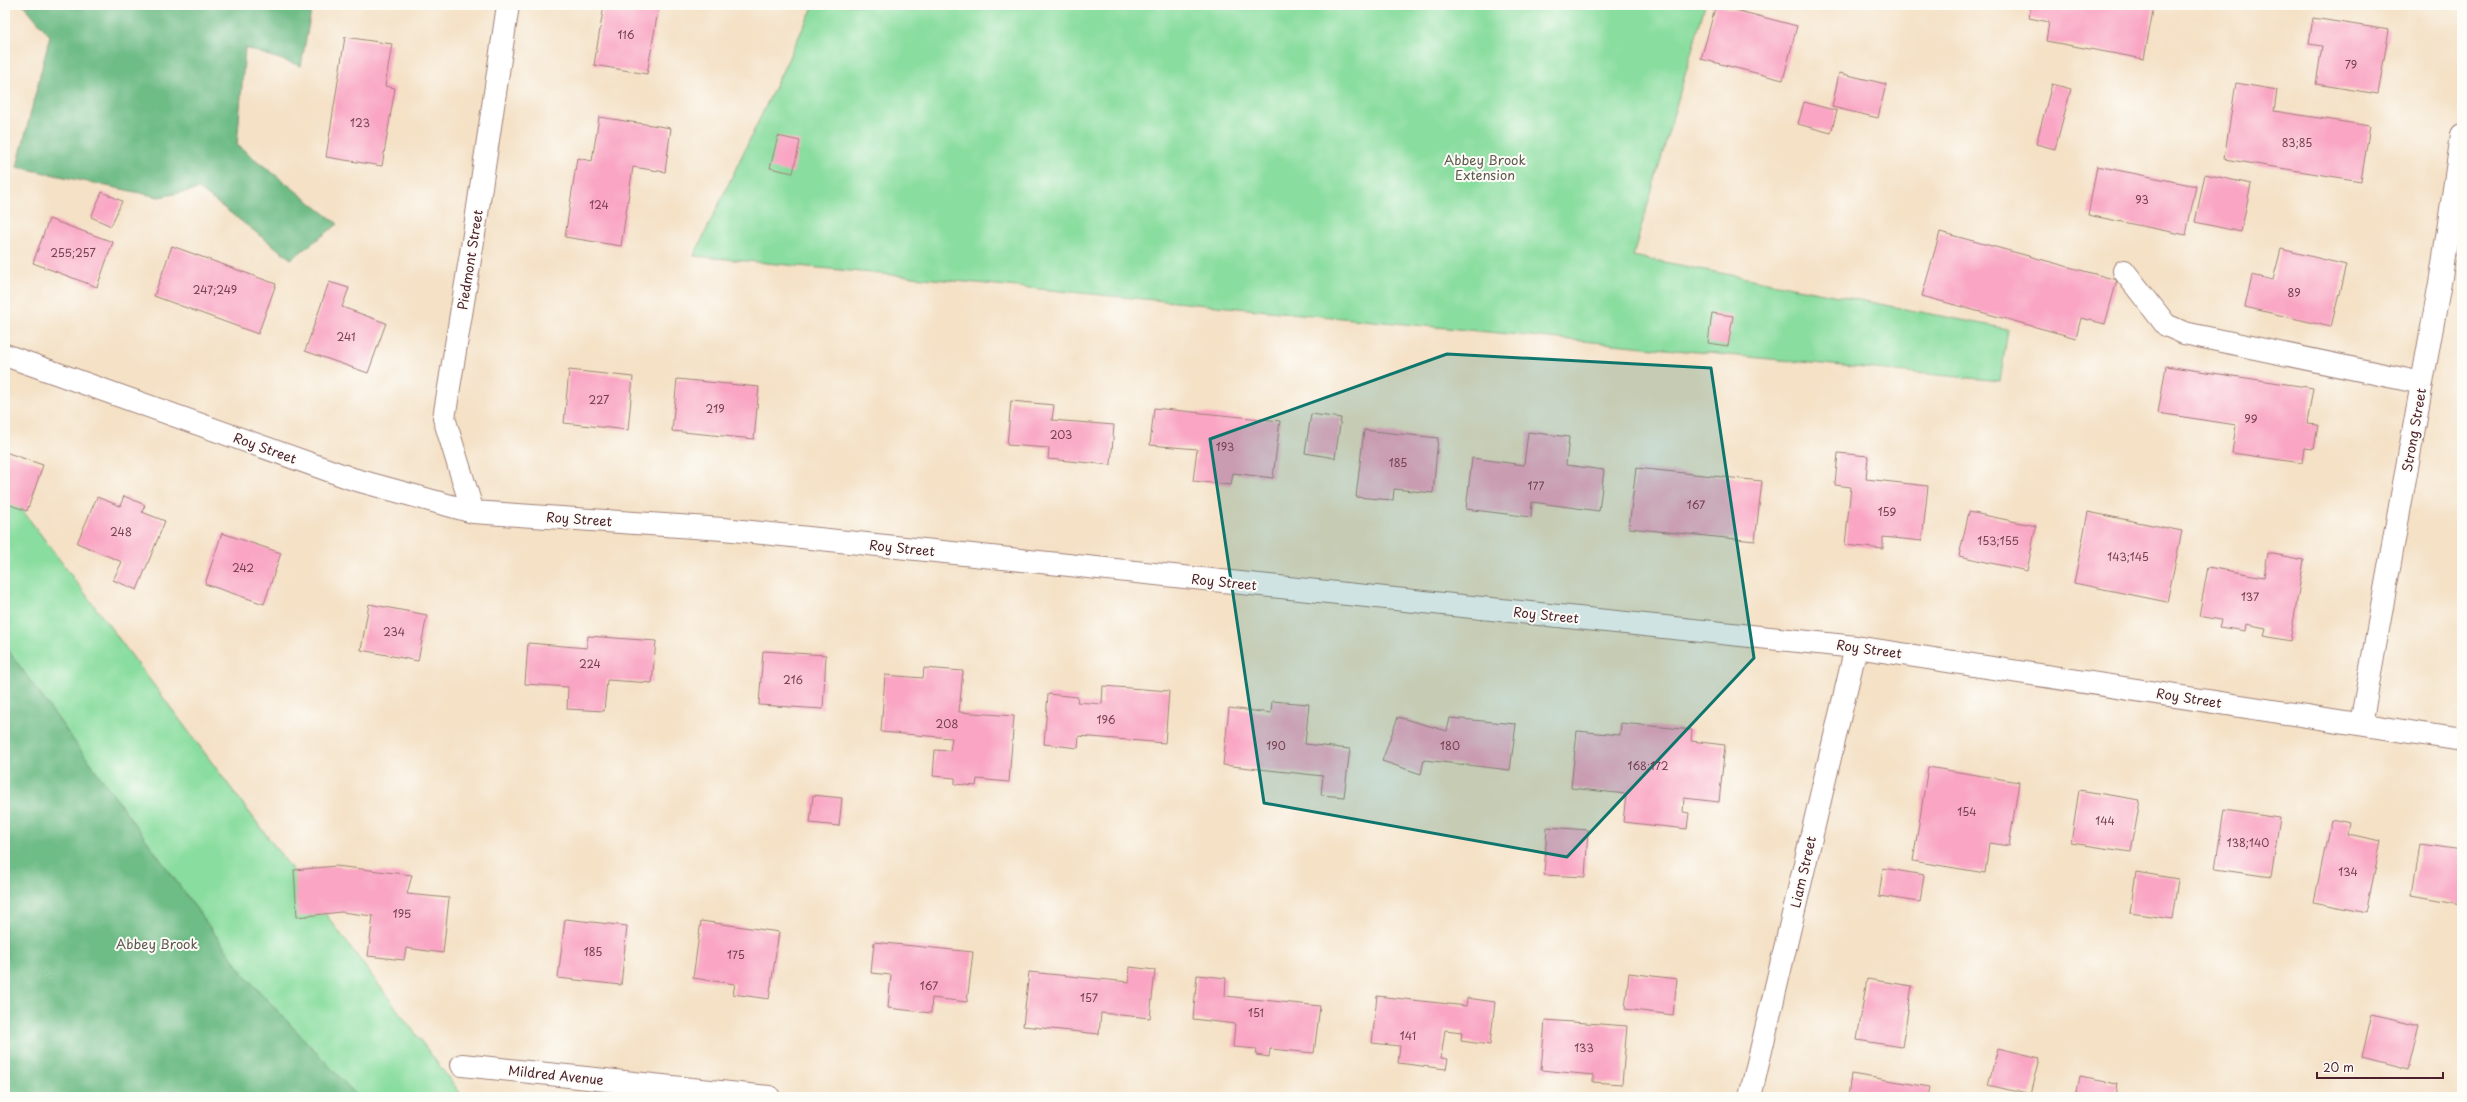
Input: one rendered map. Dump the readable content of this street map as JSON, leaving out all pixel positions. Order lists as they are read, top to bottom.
{
  "streets": {
    "street": [
      "Piedmont Street",
      "Strong Street",
      "Roy Street",
      "Liam Street",
      "Mildred Avenue"
    ]
  },
  "crossings": [
    ["Piedmont Street", "Roy Street"],
    ["Strong Street", "Roy Street"],
    ["Roy Street", "Liam Street"]
  ],
  "parks": ["Abbey Brook Extension", "Abbey Brook"],
  "house_numbers": [
    "116",
    "79",
    "123",
    "83;85",
    "93",
    "124",
    "255;257",
    "247;249",
    "89",
    "241",
    "227",
    "219",
    "99",
    "203",
    "193",
    "185",
    "177",
    "167",
    "159",
    "248",
    "153;155",
    "143;145",
    "242",
    "137",
    "234",
    "224",
    "216",
    "196",
    "208",
    "190",
    "180",
    "168;172",
    "154",
    "144",
    "138;140",
    "134",
    "195",
    "185",
    "175",
    "167",
    "157",
    "151",
    "141",
    "133"
  ],
  "scale_bar": "20 m"
}
